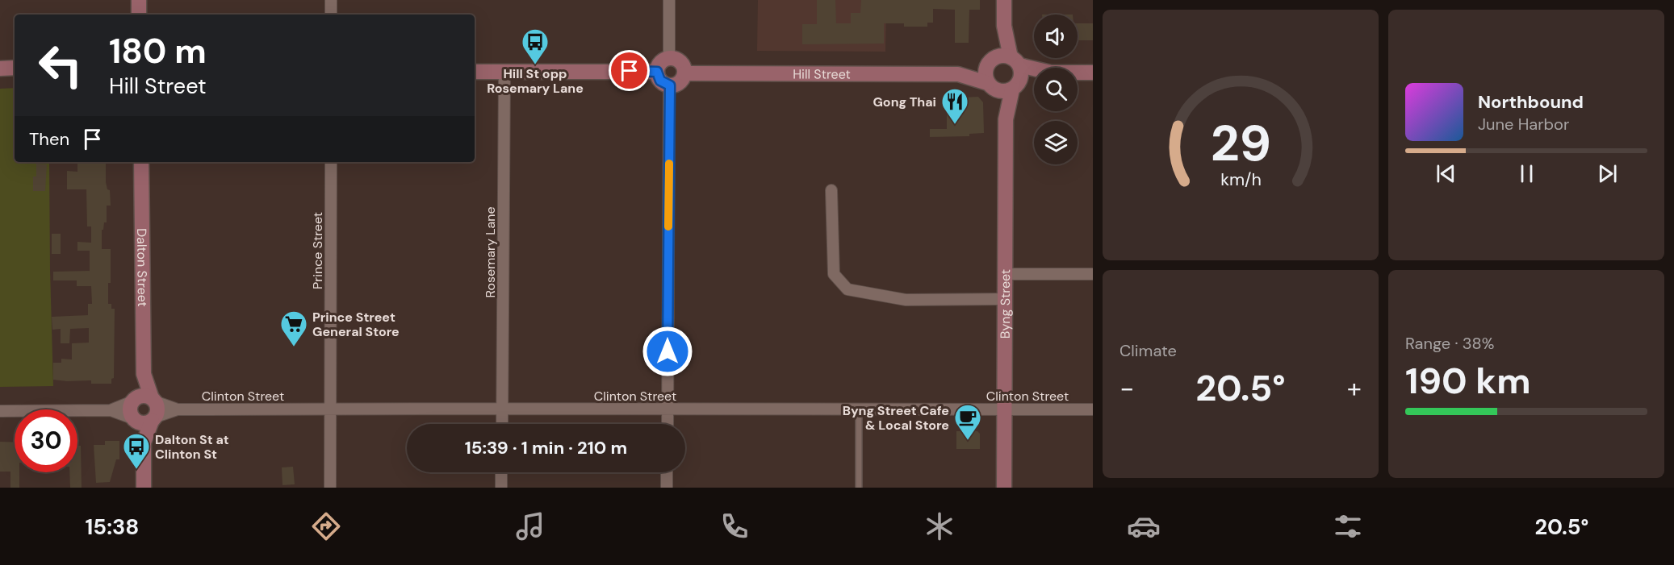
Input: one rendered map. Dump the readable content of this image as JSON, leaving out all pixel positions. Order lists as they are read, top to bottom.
{
  "streets": {
    "main road": ["Hill Street", "Dalton Street", "Byng Street"],
    "street": ["Prince Street", "Rosemary Lane", "Clinton Street"]
  },
  "crossings": [
    ["Hill Street", "Byng Street"],
    ["Prince Street", "Clinton Street"],
    ["Rosemary Lane", "Clinton Street"],
    ["Dalton Street", "Clinton Street"],
    ["Byng Street", "Clinton Street"]
  ],
  "places": {
    "bus stop": ["Hill St opp Rosemary Lane", "Dalton St at Clinton St"],
    "restaurant": ["Gong Thai"],
    "supermarket": ["Prince Street General Store"],
    "cafe": ["Byng Street Cafe & Local Store"]
  },
  "page": {
    "turn": ["180 m", "Hill Street"],
    "song": ["Northbound", "June Harbor"],
    "then": "Then",
    "tile": [
      "Climate",
      ["Range · 38%", "190 km"]
    ],
    "heat": ["−", "20.5°", "+"],
    "limit": "30",
    "trip": "15:39 · 1 min · 210 m",
    "tabs": ["15:38", "20.5°"],
    "gauge": ["29", "km/h"]
  }
}
